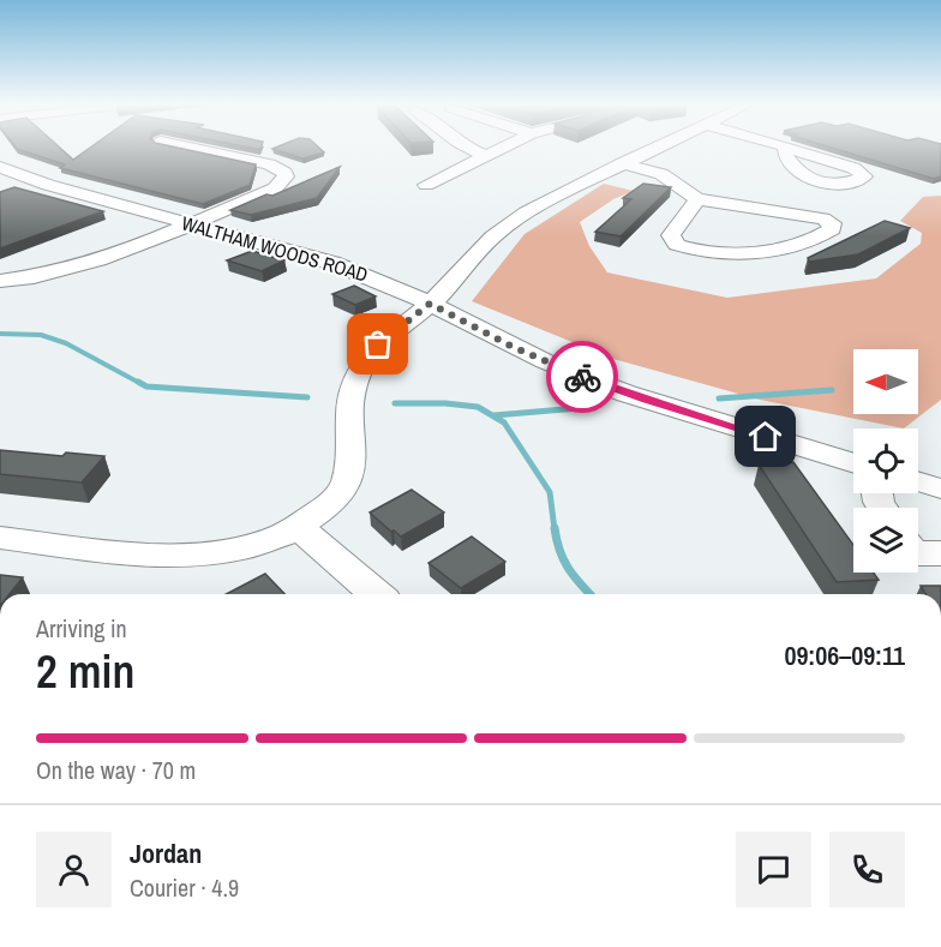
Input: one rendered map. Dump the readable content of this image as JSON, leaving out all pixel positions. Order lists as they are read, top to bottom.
{
  "streets": {
    "street": ["WALTHAM WOODS ROAD"]
  },
  "north": "left",
  "page": {
    "heading": ["2 min", "Arriving in", "09:06–09:11"],
    "panel": ["Jordan", "Courier · 4.9"],
    "bar": "On the way · 70 m"
  }
}
